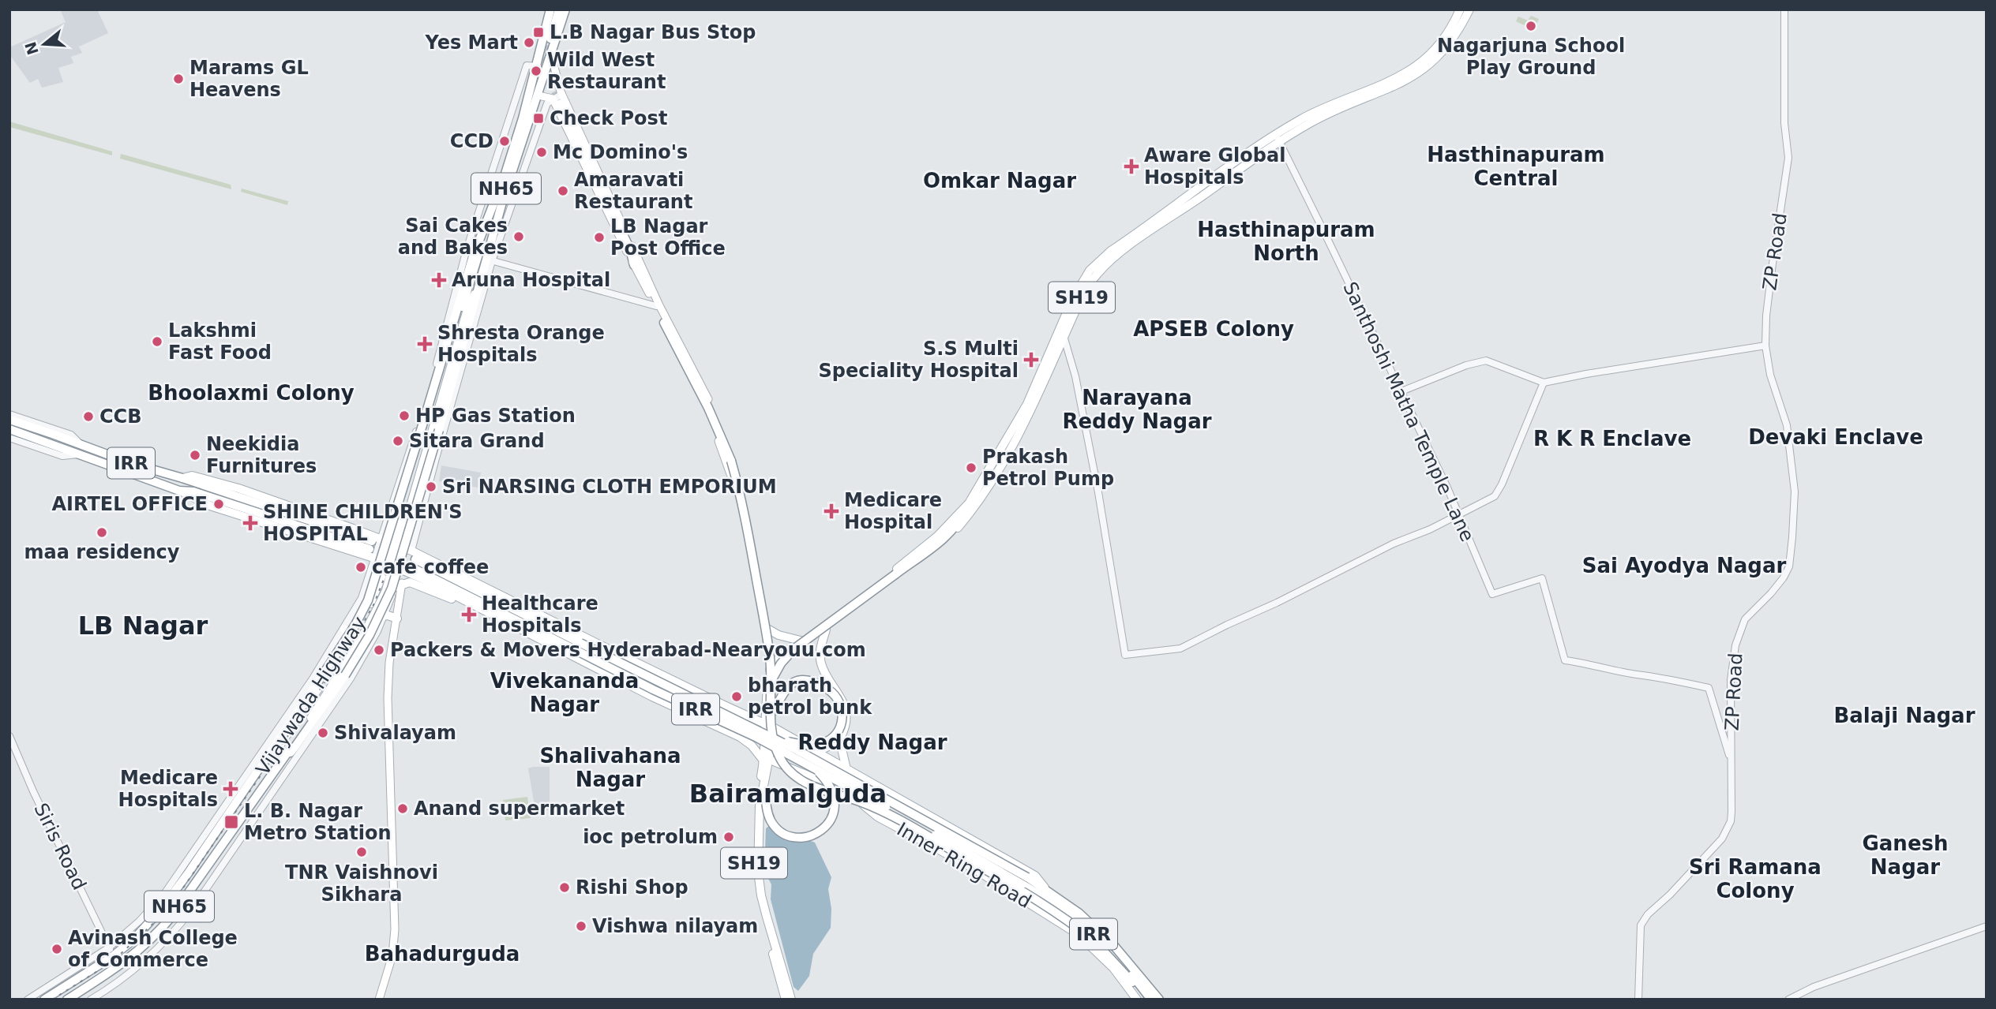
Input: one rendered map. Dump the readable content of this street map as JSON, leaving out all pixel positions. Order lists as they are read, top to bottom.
{
  "streets": {
    "highway": [
      "NH65",
      "IRR",
      "Vijaywada Highway",
      "Inner Ring Road"
    ],
    "main road": ["SH19"],
    "street": ["ZP Road", "Santhoshi Matha Temple Lane", "Siris Road"]
  },
  "crossings": [
    ["NH65", "Vijaywada Highway"],
    ["ZP Road", "Santhoshi Matha Temple Lane"],
    ["SH19", "Santhoshi Matha Temple Lane"],
    ["SH19", "Inner Ring Road"],
    ["IRR", "Inner Ring Road"],
    ["Vijaywada Highway", "Siris Road"],
    ["Vijaywada Highway", "Inner Ring Road"]
  ],
  "districts": [
    "Hasthinapuram Central",
    "Omkar Nagar",
    "Hasthinapuram North",
    "APSEB Colony",
    "Bhoolaxmi Colony",
    "Narayana Reddy Nagar",
    "Devaki Enclave",
    "R K R Enclave",
    "Sai Ayodya Nagar",
    "LB Nagar",
    "Vivekananda Nagar",
    "Balaji Nagar",
    "Reddy Nagar",
    "Shalivahana Nagar",
    "Bairamalguda",
    "Ganesh Nagar",
    "Sri Ramana Colony",
    "Bahadurguda"
  ],
  "places": {
    "other": [
      "Nagarjuna School Play Ground",
      "Yes Mart",
      "Wild West Restaurant",
      "Marams GL Heavens",
      "CCD",
      "Mc Domino's",
      "Amaravati Restaurant",
      "Sai Cakes and Bakes",
      "LB Nagar Post Office",
      "Lakshmi Fast Food",
      "HP Gas Station",
      "CCB",
      "Sitara Grand",
      "Neekidia Furnitures",
      "Prakash Petrol Pump",
      "Sri NARSING CLOTH EMPORIUM",
      "AIRTEL OFFICE",
      "maa residency",
      "cafe coffee",
      "Packers & Movers Hyderabad-Nearyouu.com",
      "bharath petrol bunk",
      "Shivalayam",
      "Anand supermarket",
      "ioc petrolum",
      "TNR Vaishnovi Sikhara",
      "Rishi Shop",
      "Vishwa nilayam",
      "Avinash College of Commerce"
    ],
    "transit": ["L.B Nagar Bus Stop", "Check Post", "L. B. Nagar Metro Station"],
    "health": [
      "Aware Global Hospitals",
      "Aruna Hospital",
      "Shresta Orange Hospitals",
      "S.S Multi Speciality Hospital",
      "Medicare Hospital",
      "SHINE CHILDREN'S HOSPITAL",
      "Healthcare Hospitals",
      "Medicare Hospitals"
    ]
  },
  "north": "left"
}
